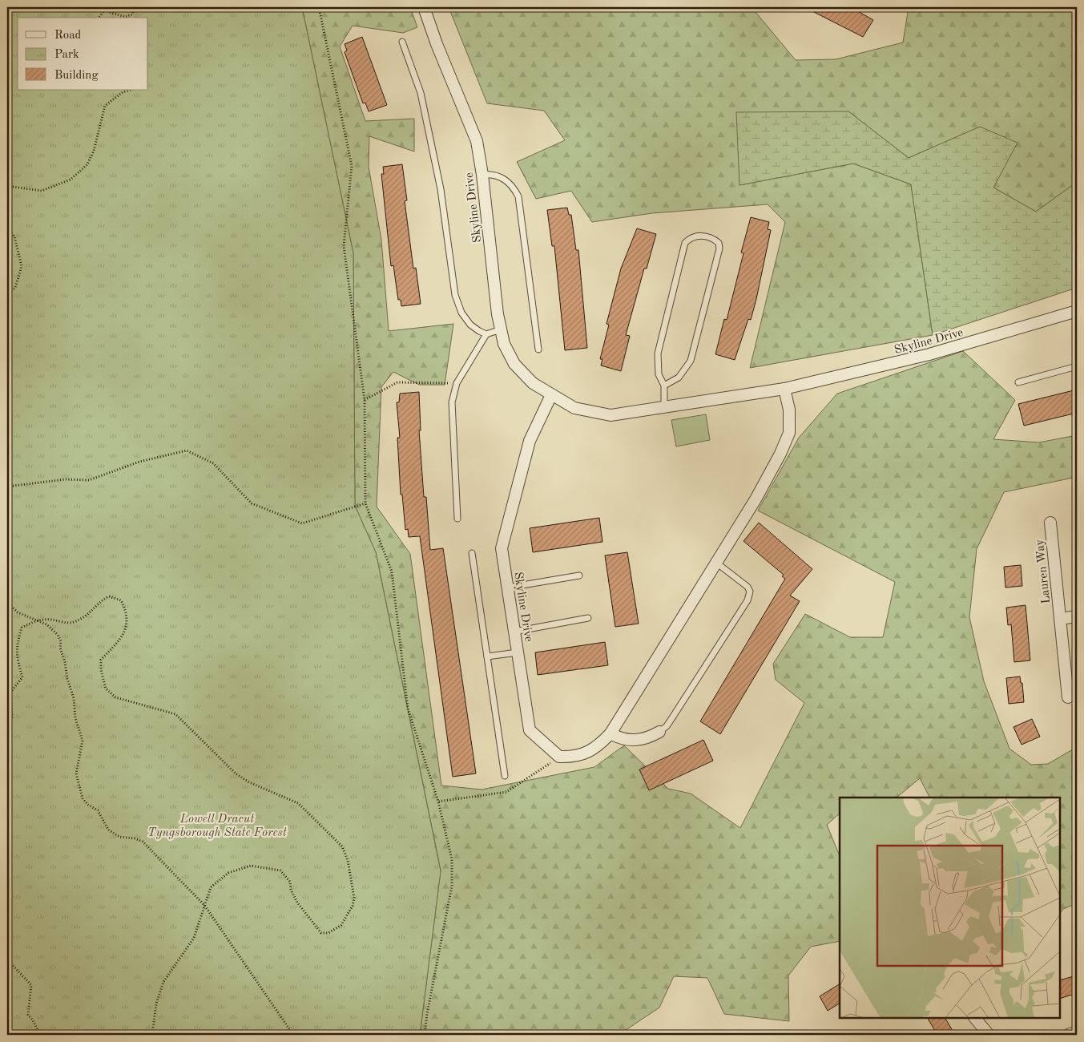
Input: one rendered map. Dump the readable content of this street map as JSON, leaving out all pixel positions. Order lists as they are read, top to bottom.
{
  "streets": {
    "street": ["Skyline Drive", "Lauren Way"]
  },
  "parks": ["Lowell Dracut Tyngsborough State Forest"],
  "legend": ["Road", "Park", "Building"]
}
